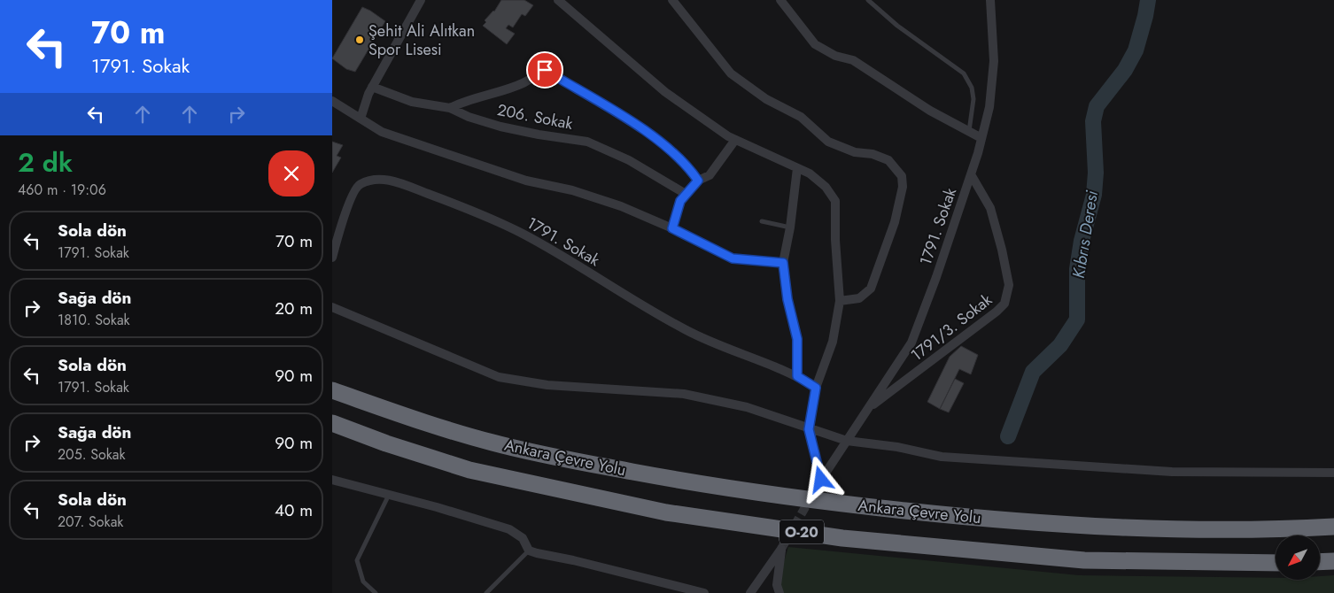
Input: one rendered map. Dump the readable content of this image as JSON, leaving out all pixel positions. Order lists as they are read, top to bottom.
{
  "streets": {
    "highway": ["Ankara Çevre Yolu", "O-20"],
    "street": ["206. Sokak", "1791. Sokak", "1791/3. Sokak"]
  },
  "crossings": [
    ["1791. Sokak", "1791/3. Sokak"]
  ],
  "water": ["Kıbrıs Deresi"],
  "places": ["Şehit Ali Alıtkan Spor Lisesi"],
  "north": "bottom left",
  "page": {
    "turn": ["70 m", "1791. Sokak"],
    "heading": ["2 dk", "460 m · 19:06"],
    "list": [
      {
        "name": "Sola dön",
        "note": "1791. Sokak",
        "value": "70 m"
      },
      {
        "name": "Sağa dön",
        "note": "1810. Sokak",
        "value": "20 m"
      },
      {
        "name": "Sola dön",
        "note": "1791. Sokak",
        "value": "90 m"
      },
      {
        "name": "Sağa dön",
        "note": "205. Sokak",
        "value": "90 m"
      },
      {
        "name": "Sola dön",
        "note": "207. Sokak",
        "value": "40 m"
      }
    ]
  }
}
